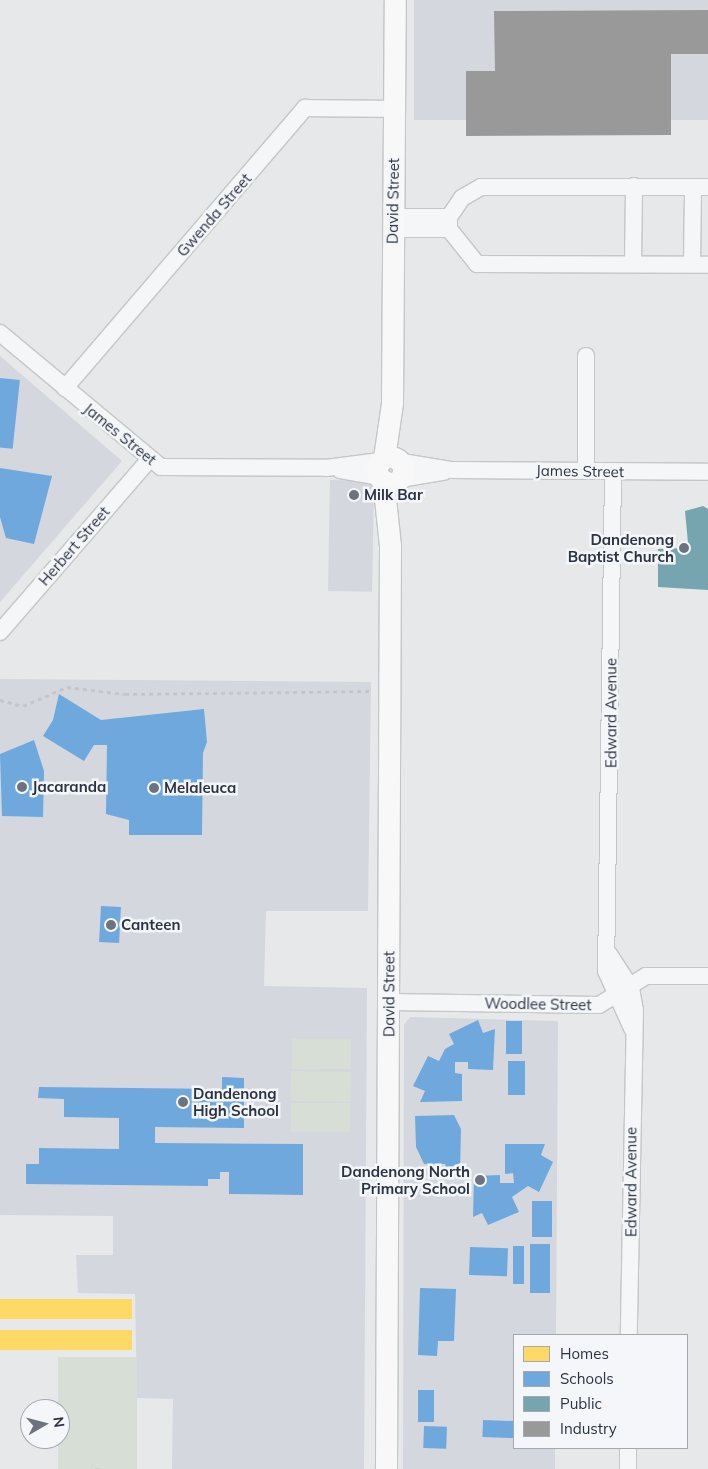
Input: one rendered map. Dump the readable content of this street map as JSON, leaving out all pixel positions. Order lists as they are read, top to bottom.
{
  "streets": {
    "main road": ["David Street"],
    "street": [
      "Gwenda Street",
      "James Street",
      "Herbert Street",
      "Edward Avenue",
      "Woodlee Street"
    ]
  },
  "crossings": [
    ["David Street", "Gwenda Street"],
    ["David Street", "James Street"],
    ["David Street", "Woodlee Street"],
    ["Gwenda Street", "James Street"],
    ["James Street", "Herbert Street"],
    ["James Street", "Edward Avenue"],
    ["Edward Avenue", "Woodlee Street"]
  ],
  "places": [
    "Milk Bar",
    "Dandenong Baptist Church",
    "Jacaranda",
    "Melaleuca",
    "Canteen",
    "Dandenong High School",
    "Dandenong North Primary School"
  ],
  "legend": [
    "Homes",
    "Schools",
    "Public",
    "Industry"
  ],
  "north": "right"
}
